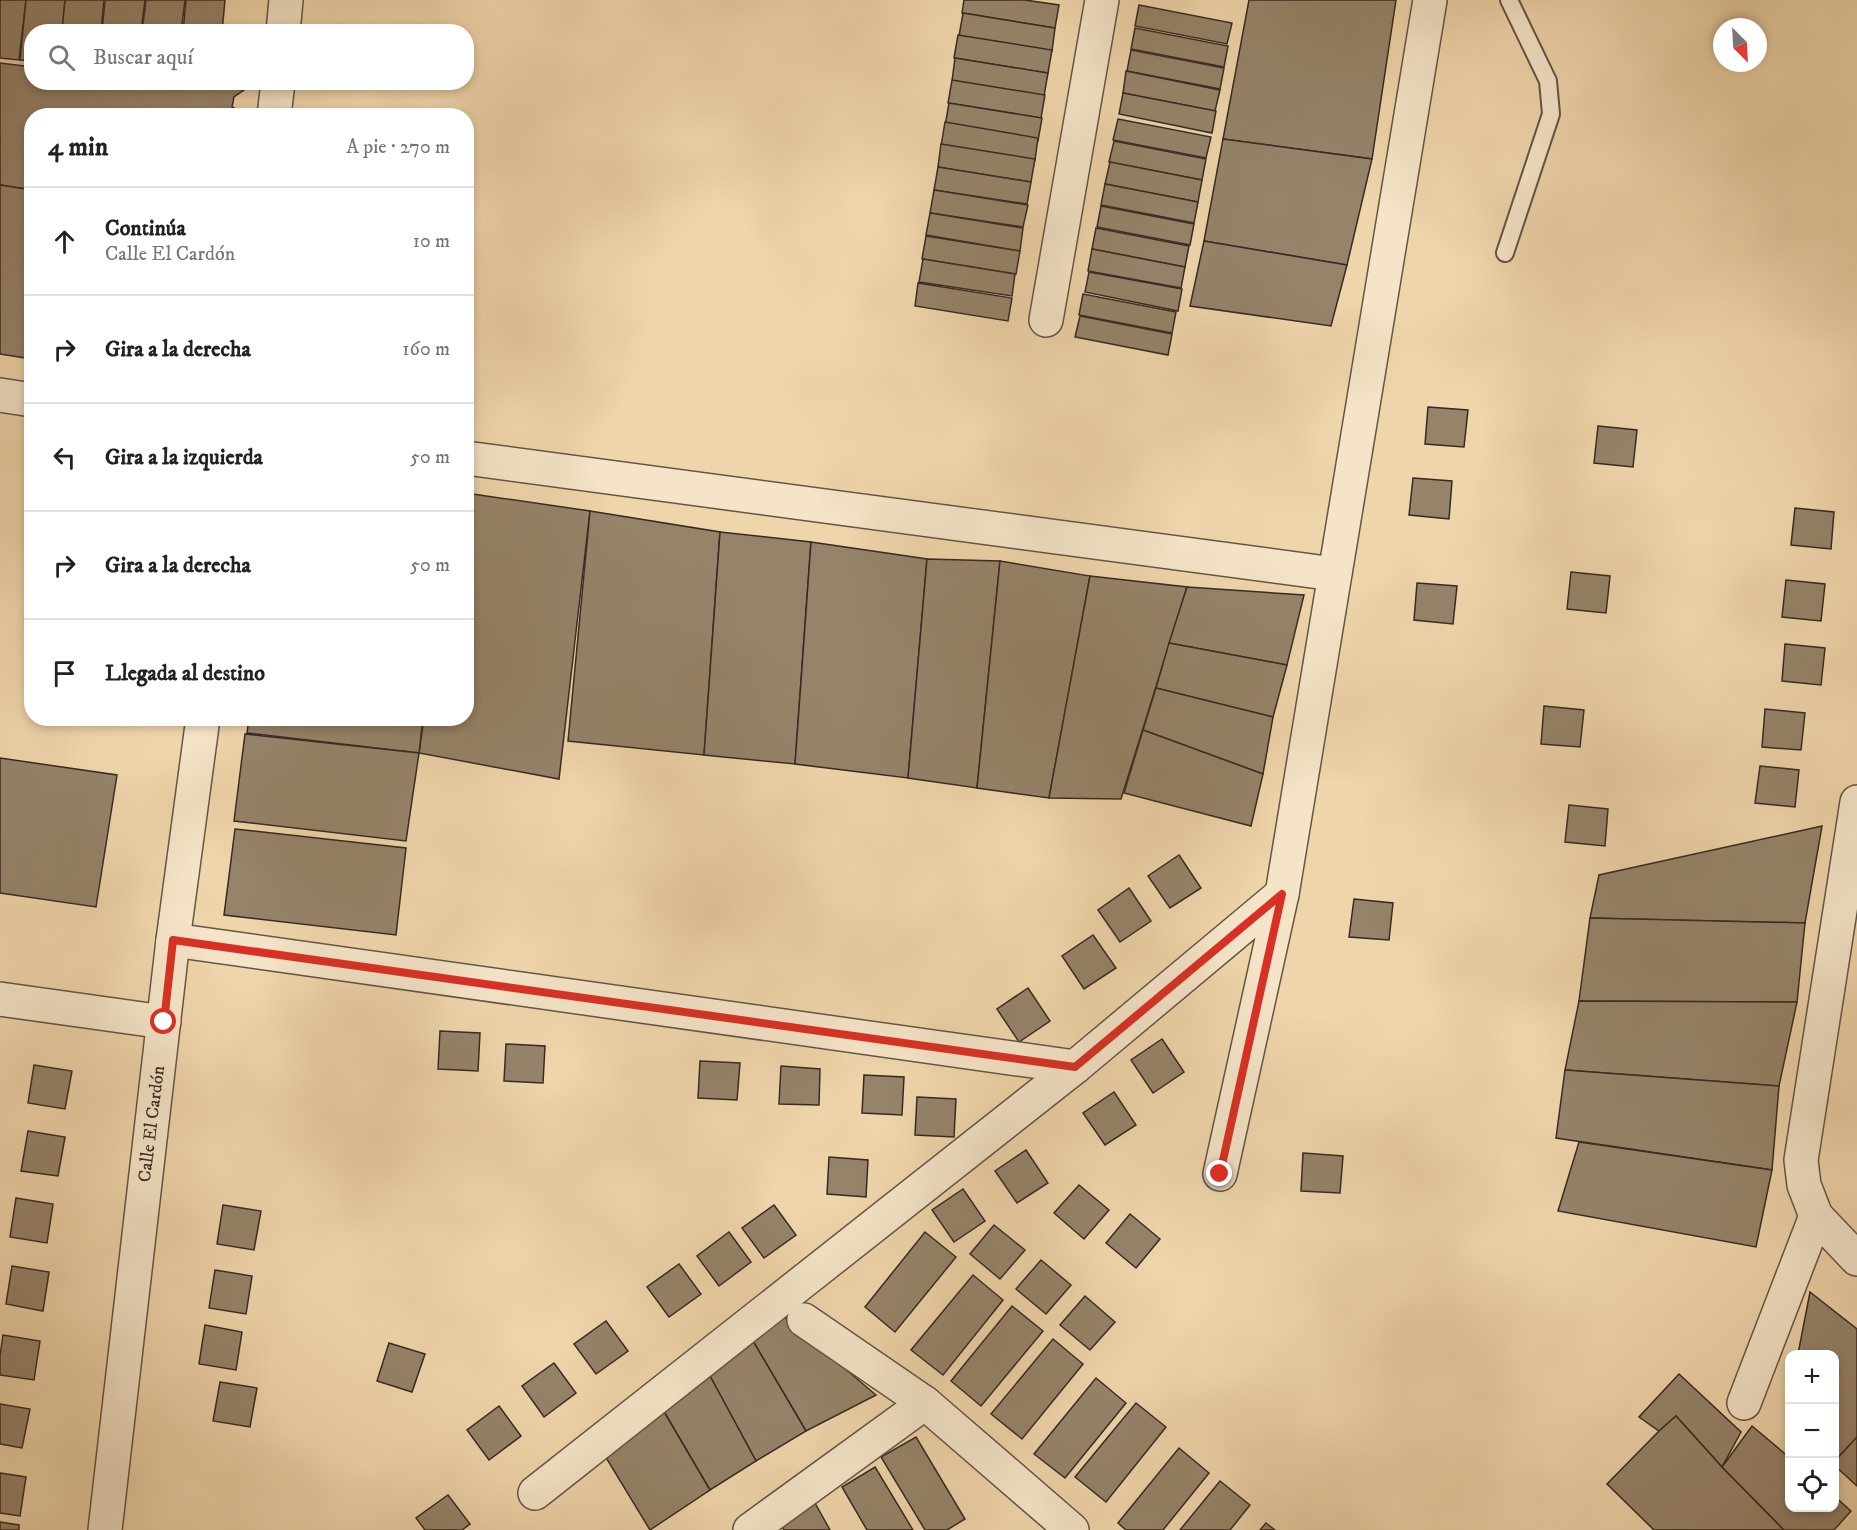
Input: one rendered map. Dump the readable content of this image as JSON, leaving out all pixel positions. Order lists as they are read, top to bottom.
{
  "streets": {
    "street": ["Calle El Cardón"]
  },
  "north": "bottom right",
  "page": {
    "search": "Buscar aquí",
    "heading": ["4 min", "A pie · 270 m"],
    "list": [
      ["Continúa", "Calle El Cardón", "10 m"],
      ["Gira a la derecha", "160 m"],
      ["Gira a la izquierda", "50 m"],
      ["Gira a la derecha", "50 m"],
      "Llegada al destino"
    ],
    "map_buttons": ["+", "−"]
  }
}
